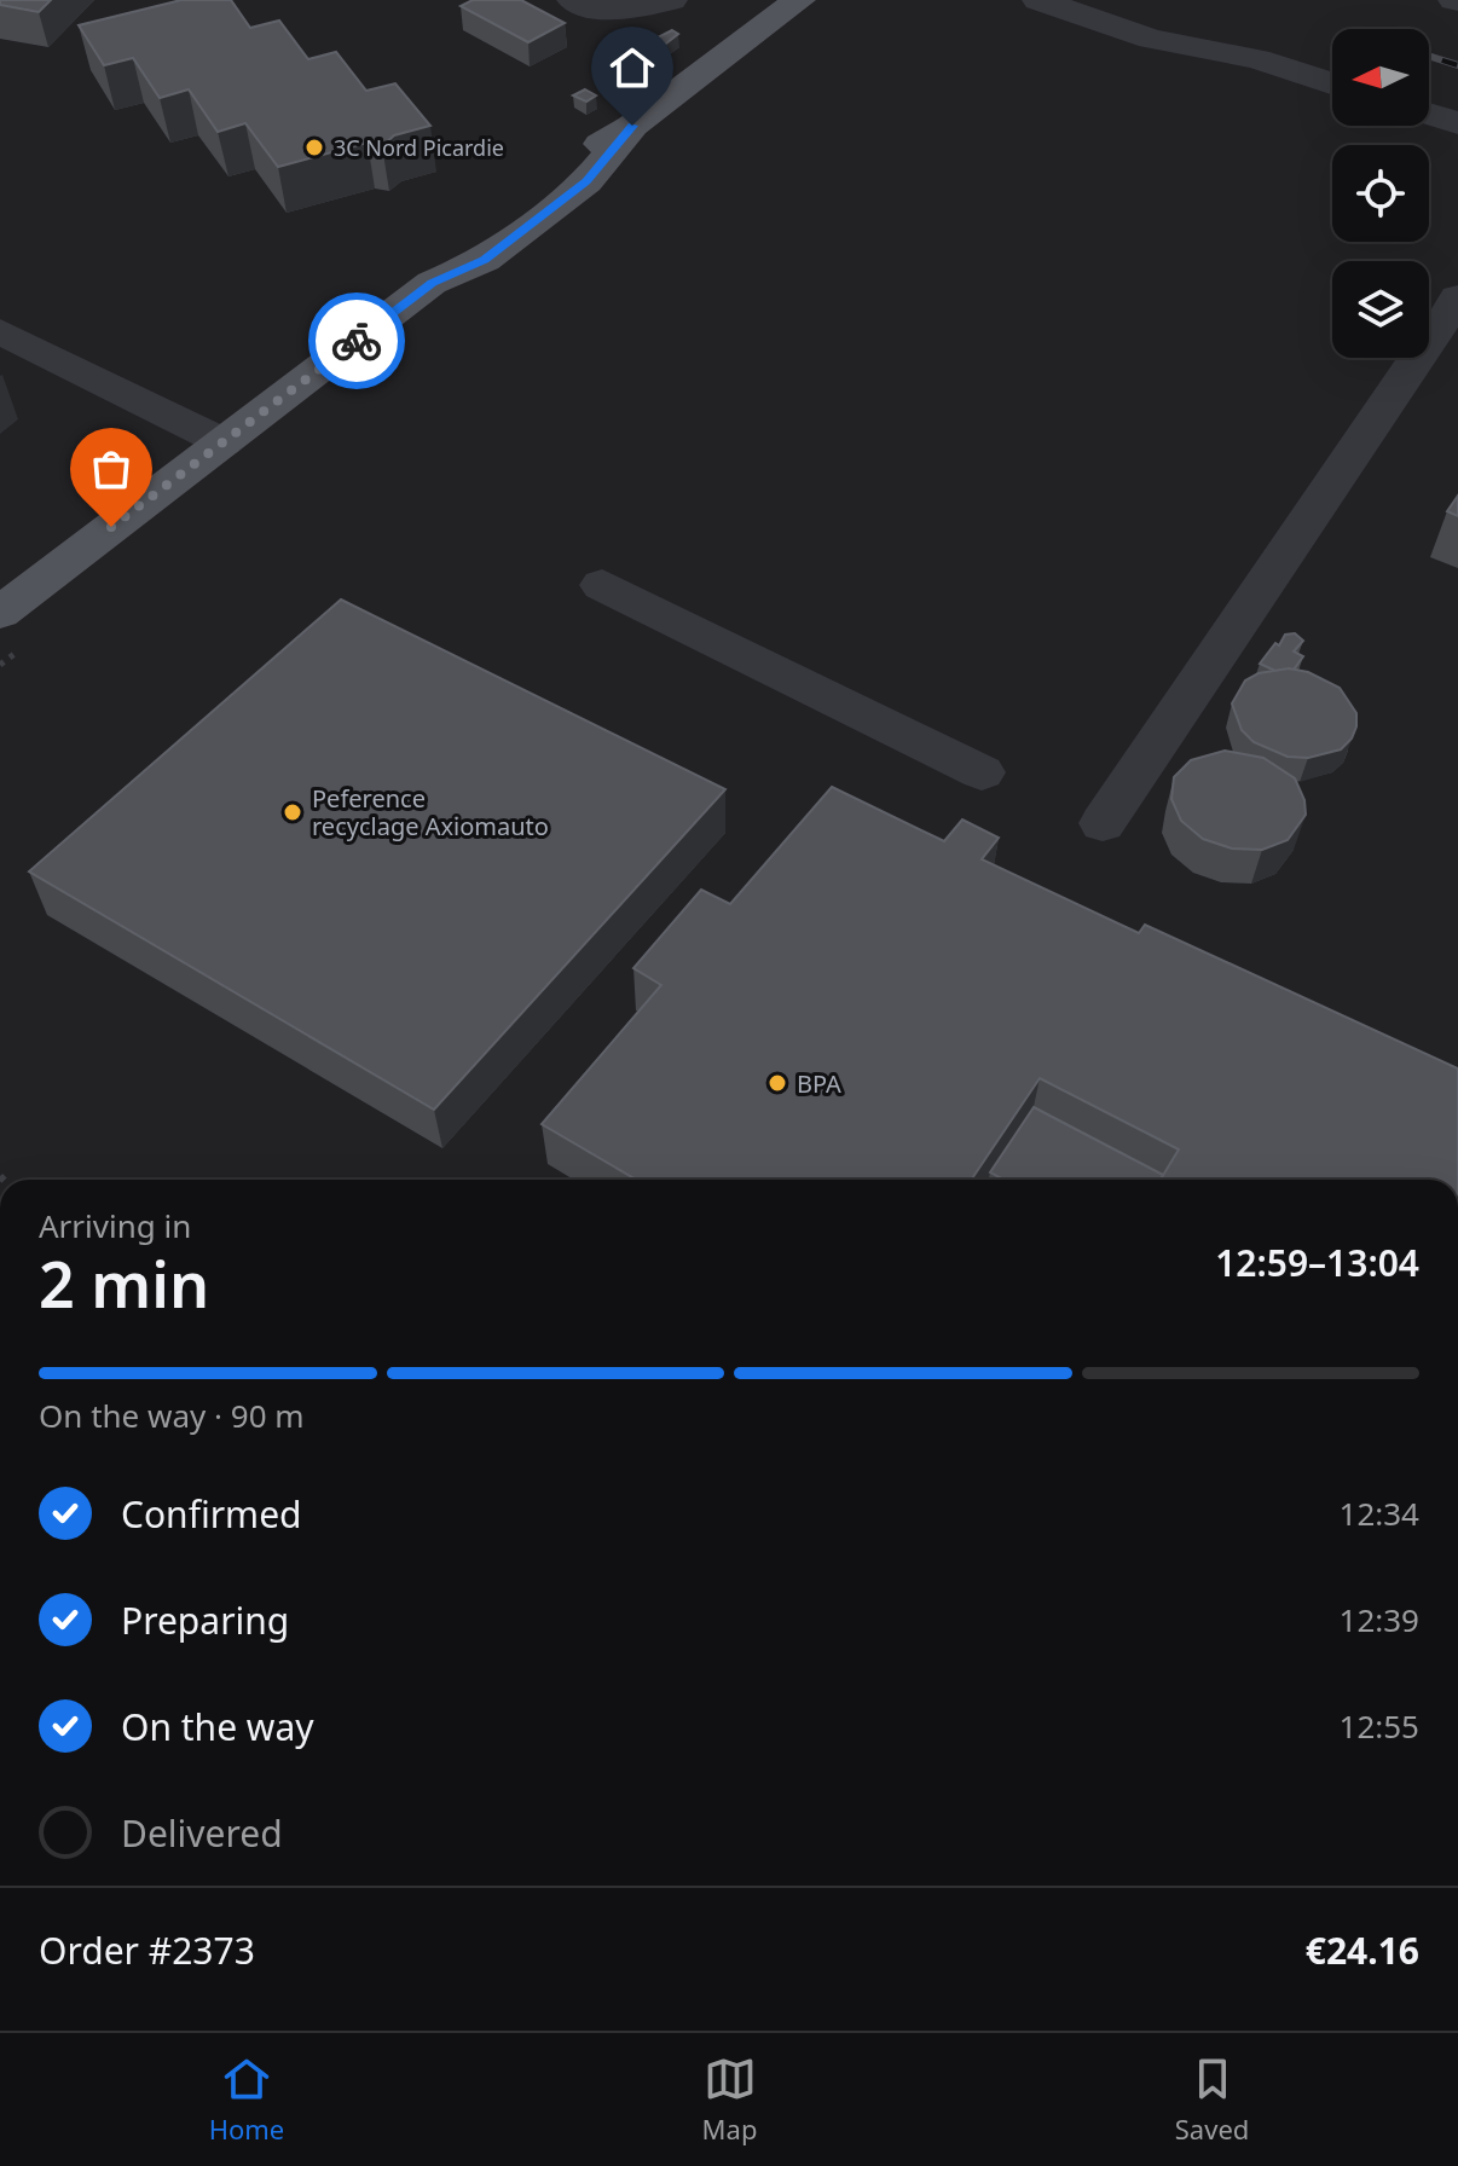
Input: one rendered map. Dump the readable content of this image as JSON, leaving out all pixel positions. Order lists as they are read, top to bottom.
{
  "places": ["3C Nord Picardie", "Peference recyclage Axiomauto", "BPA"],
  "north": "left",
  "page": {
    "heading": ["2 min", "Arriving in", "12:59–13:04"],
    "panel": ["Order #2373", "€24.16"],
    "bar": "On the way · 90 m",
    "list": [
      ["Confirmed", "12:34"],
      ["Preparing", "12:39"],
      ["On the way", "12:55"],
      "Delivered"
    ],
    "tabs": ["Home", "Map", "Saved"]
  }
}
